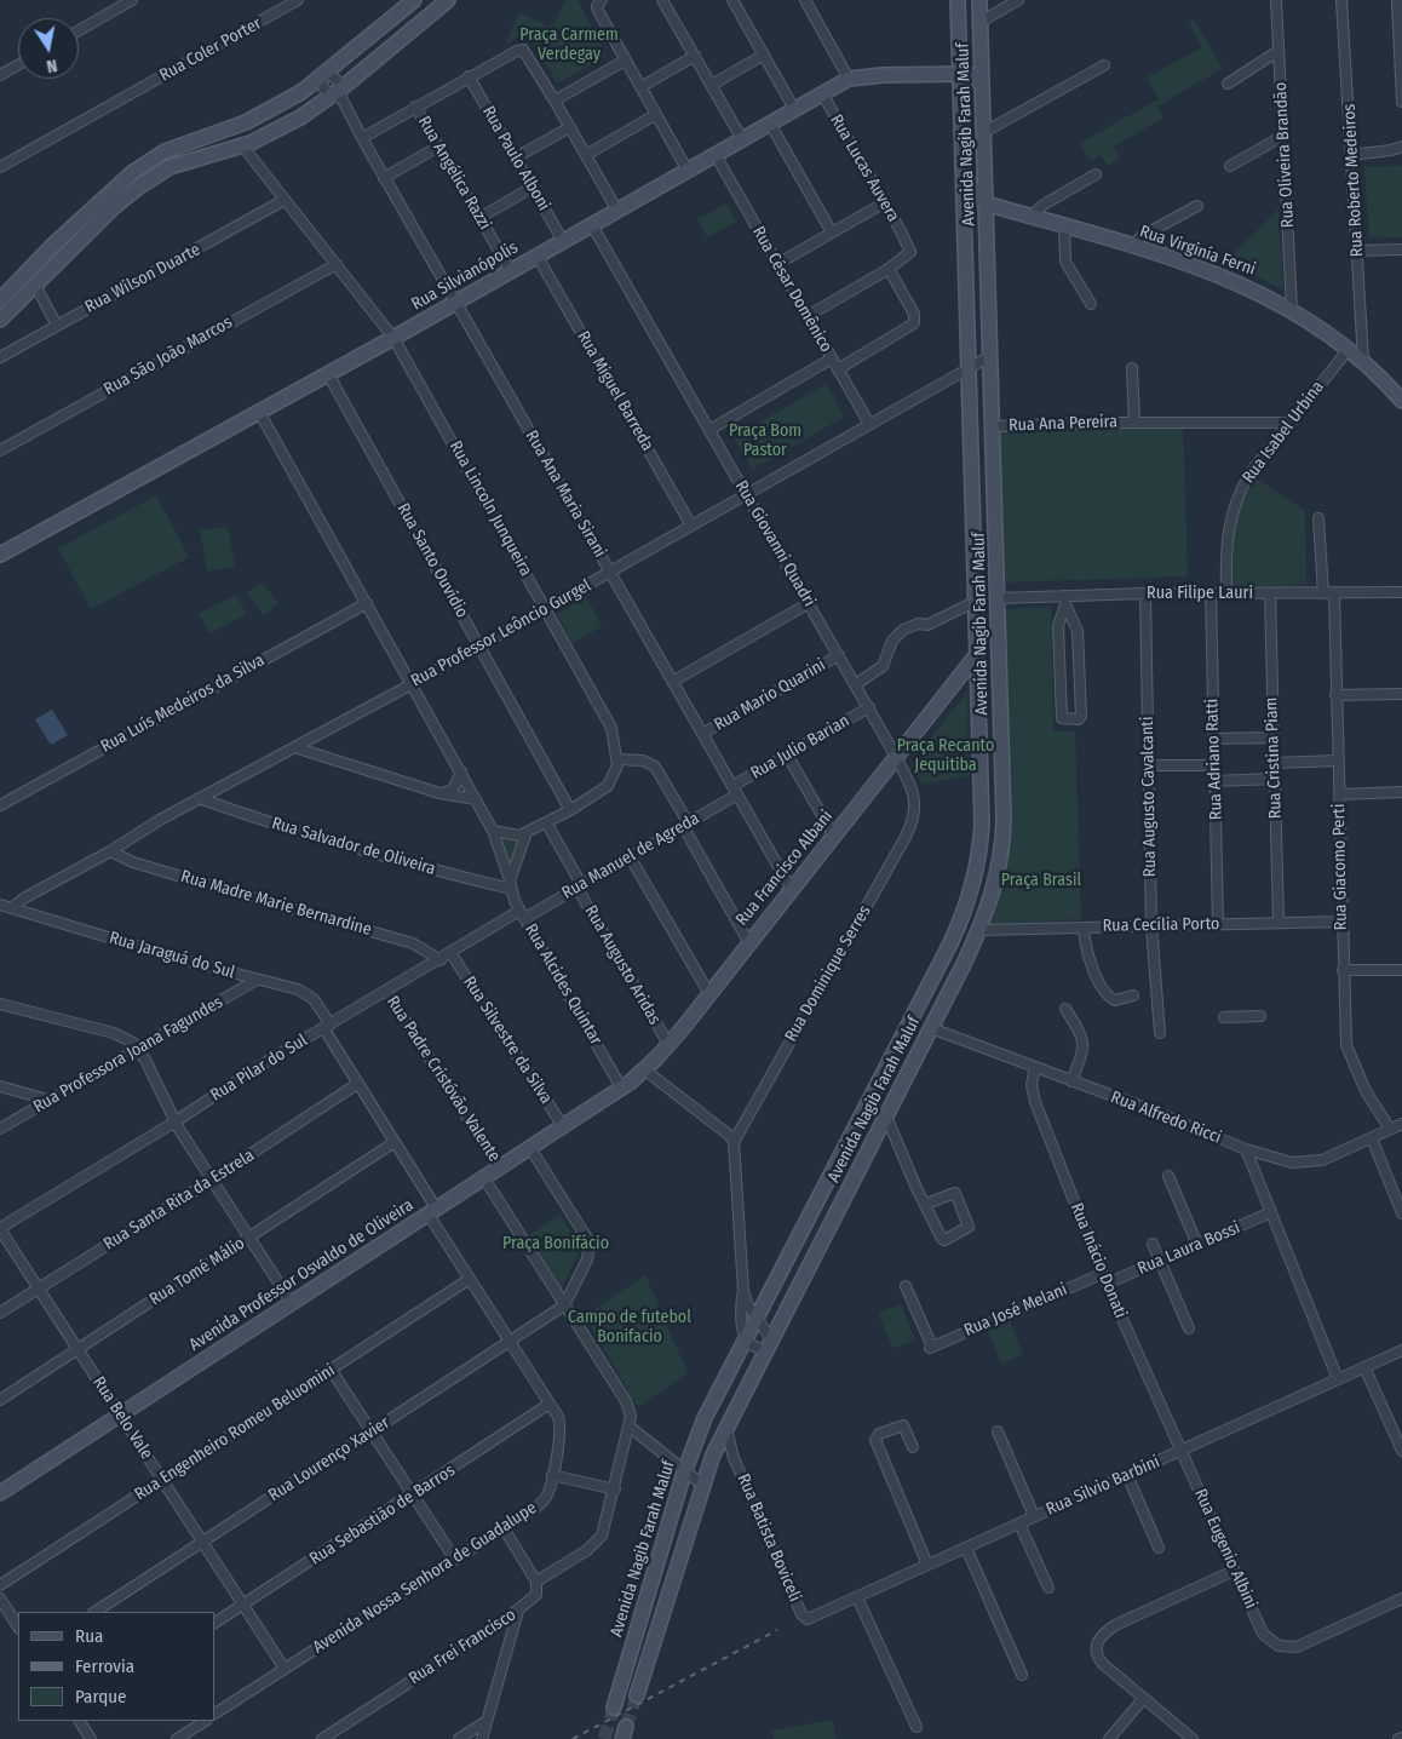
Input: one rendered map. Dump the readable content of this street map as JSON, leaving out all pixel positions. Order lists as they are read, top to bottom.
{
  "streets": {
    "main road": [
      "Avenida Nagib Farah Maluf",
      "Rua Virginía Ferni",
      "Rua Silvianópolis",
      "Rua Francisco Albani",
      "Avenida Professor Osvaldo de Oliveira"
    ],
    "street": [
      "Rua Coler Porter",
      "Rua Oliveira Brandão",
      "Rua Paulo Alboni",
      "Rua Lucas Auvera",
      "Rua Angélica Razzi",
      "Rua Roberto Medeiros",
      "Rua Wilson Duarte",
      "Rua César Domênico",
      "Rua São João Marcos",
      "Rua Miguel Barreda",
      "Rua Ana Pereira",
      "Rua Isabel Urbina",
      "Rua Ana Maria Sirani",
      "Rua Lincoln Junqueira",
      "Rua Giovanni Quadri",
      "Rua Santo Ouvídio",
      "Rua Filipe Lauri",
      "Rua Professor Leôncio Gurgel",
      "Rua Mario Quarini",
      "Rua Luís Medeiros da Silva",
      "Rua Julio Barian",
      "Rua Cristina Piam",
      "Rua Adriano Ratti",
      "Rua Augusto Cavalcanti",
      "Rua Salvador de Oliveira",
      "Rua Manuel de Agreda",
      "Rua Giacomo Perti",
      "Rua Madre Marie Bernardine",
      "Rua Cecília Porto",
      "Rua Jaraguá do Sul",
      "Rua Augusto Aridas",
      "Rua Dominique Serres",
      "Rua Alcides Quintar",
      "Rua Silvestre da Silva",
      "Rua Professora Joana Fagundes",
      "Rua Pilar do Sul",
      "Rua Padre Cristóvão Valente",
      "Rua Alfredo Ricci",
      "Rua Santa Rita da Estrela",
      "Rua Laura Bossi",
      "Rua Inácio Donati",
      "Rua Tomé Málio",
      "Rua José Melani",
      "Rua Belo Vale",
      "Rua Engenheiro Romeu Beluomini",
      "Rua Lourenço Xavier",
      "Rua Silvio Barbini",
      "Rua Sebastião de Barros",
      "Rua Batista Boviceli",
      "Rua Eugenio Albini",
      "Avenida Nossa Senhora de Guadalupe",
      "Rua Frei Francisco"
    ]
  },
  "crossings": [
    ["Avenida Nagib Farah Maluf", "Rua Virginía Ferni"],
    ["Avenida Nagib Farah Maluf", "Rua Silvianópolis"],
    ["Avenida Nagib Farah Maluf", "Rua Ana Pereira"],
    ["Avenida Nagib Farah Maluf", "Rua Filipe Lauri"],
    ["Avenida Nagib Farah Maluf", "Rua Professor Leôncio Gurgel"],
    ["Avenida Nagib Farah Maluf", "Rua Francisco Albani"],
    ["Avenida Nagib Farah Maluf", "Rua Cecília Porto"],
    ["Avenida Nagib Farah Maluf", "Rua Alfredo Ricci"],
    ["Avenida Nagib Farah Maluf", "Rua Batista Boviceli"],
    ["Rua Oliveira Brandão", "Rua Virginía Ferni"],
    ["Rua Paulo Alboni", "Rua Silvianópolis"],
    ["Rua Lucas Auvera", "Rua Silvianópolis"],
    ["Rua Angélica Razzi", "Rua Silvianópolis"],
    ["Rua Roberto Medeiros", "Rua Virginía Ferni"],
    ["Rua Virginía Ferni", "Rua Isabel Urbina"],
    ["Rua Silvianópolis", "Rua César Domênico"],
    ["Rua Silvianópolis", "Rua Miguel Barreda"],
    ["Rua Silvianópolis", "Rua Ana Maria Sirani"],
    ["Rua Silvianópolis", "Rua Lincoln Junqueira"],
    ["Rua Silvianópolis", "Rua Giovanni Quadri"],
    ["Rua Silvianópolis", "Rua Santo Ouvídio"],
    ["Rua Wilson Duarte", "Rua Lincoln Junqueira"],
    ["Rua César Domênico", "Rua Professor Leôncio Gurgel"],
    ["Rua São João Marcos", "Rua Lincoln Junqueira"],
    ["Rua Miguel Barreda", "Rua Professor Leôncio Gurgel"],
    ["Rua Ana Pereira", "Rua Isabel Urbina"],
    ["Rua Isabel Urbina", "Rua Filipe Lauri"],
    ["Rua Ana Maria Sirani", "Rua Professor Leôncio Gurgel"],
    ["Rua Ana Maria Sirani", "Rua Mario Quarini"],
    ["Rua Ana Maria Sirani", "Rua Julio Barian"],
    ["Rua Ana Maria Sirani", "Rua Manuel de Agreda"],
    ["Rua Ana Maria Sirani", "Rua Francisco Albani"],
    ["Rua Lincoln Junqueira", "Rua Professor Leôncio Gurgel"],
    ["Rua Giovanni Quadri", "Rua Professor Leôncio Gurgel"],
    ["Rua Giovanni Quadri", "Rua Mario Quarini"],
    ["Rua Giovanni Quadri", "Rua Julio Barian"],
    ["Rua Giovanni Quadri", "Rua Francisco Albani"],
    ["Rua Giovanni Quadri", "Rua Dominique Serres"],
    ["Rua Santo Ouvídio", "Rua Professor Leôncio Gurgel"],
    ["Rua Filipe Lauri", "Rua Cristina Piam"],
    ["Rua Filipe Lauri", "Rua Adriano Ratti"],
    ["Rua Filipe Lauri", "Rua Augusto Cavalcanti"],
    ["Rua Filipe Lauri", "Rua Giacomo Perti"],
    ["Rua Professor Leôncio Gurgel", "Rua Salvador de Oliveira"],
    ["Rua Professor Leôncio Gurgel", "Rua Madre Marie Bernardine"],
    ["Rua Professor Leôncio Gurgel", "Rua Jaraguá do Sul"],
    ["Rua Julio Barian", "Rua Manuel de Agreda"],
    ["Rua Cristina Piam", "Rua Cecília Porto"],
    ["Rua Adriano Ratti", "Rua Cecília Porto"],
    ["Rua Augusto Cavalcanti", "Rua Cecília Porto"],
    ["Rua Salvador de Oliveira", "Rua Alcides Quintar"],
    ["Rua Manuel de Agreda", "Rua Augusto Aridas"],
    ["Rua Manuel de Agreda", "Rua Alcides Quintar"],
    ["Rua Manuel de Agreda", "Rua Pilar do Sul"],
    ["Rua Giacomo Perti", "Rua Cecília Porto"],
    ["Rua Giacomo Perti", "Rua Alfredo Ricci"],
    ["Rua Francisco Albani", "Rua Augusto Aridas"],
    ["Rua Francisco Albani", "Rua Alcides Quintar"],
    ["Rua Francisco Albani", "Avenida Professor Osvaldo de Oliveira"],
    ["Rua Madre Marie Bernardine", "Rua Pilar do Sul"],
    ["Rua Jaraguá do Sul", "Rua Professora Joana Fagundes"],
    ["Rua Jaraguá do Sul", "Rua Pilar do Sul"],
    ["Rua Jaraguá do Sul", "Rua Santa Rita da Estrela"],
    ["Rua Jaraguá do Sul", "Rua Tomé Málio"],
    ["Rua Jaraguá do Sul", "Avenida Nossa Senhora de Guadalupe"],
    ["Rua Alcides Quintar", "Rua Pilar do Sul"],
    ["Rua Alcides Quintar", "Avenida Professor Osvaldo de Oliveira"],
    ["Rua Silvestre da Silva", "Rua Pilar do Sul"],
    ["Rua Silvestre da Silva", "Avenida Professor Osvaldo de Oliveira"],
    ["Rua Pilar do Sul", "Rua Padre Cristóvão Valente"],
    ["Rua Pilar do Sul", "Rua Belo Vale"],
    ["Rua Padre Cristóvão Valente", "Avenida Professor Osvaldo de Oliveira"],
    ["Rua Alfredo Ricci", "Rua Inácio Donati"],
    ["Rua Santa Rita da Estrela", "Rua Belo Vale"],
    ["Rua Laura Bossi", "Rua Inácio Donati"],
    ["Rua Laura Bossi", "Rua José Melani"],
    ["Rua Inácio Donati", "Rua José Melani"],
    ["Rua Inácio Donati", "Rua Silvio Barbini"],
    ["Rua Inácio Donati", "Rua Eugenio Albini"],
    ["Rua Tomé Málio", "Rua Belo Vale"],
    ["Rua Tomé Málio", "Avenida Nossa Senhora de Guadalupe"],
    ["Avenida Professor Osvaldo de Oliveira", "Rua Belo Vale"],
    ["Avenida Professor Osvaldo de Oliveira", "Avenida Nossa Senhora de Guadalupe"],
    ["Rua Belo Vale", "Rua Engenheiro Romeu Beluomini"],
    ["Rua Belo Vale", "Rua Lourenço Xavier"],
    ["Rua Belo Vale", "Rua Sebastião de Barros"],
    ["Rua Belo Vale", "Avenida Nossa Senhora de Guadalupe"],
    ["Rua Engenheiro Romeu Beluomini", "Avenida Nossa Senhora de Guadalupe"],
    ["Rua Lourenço Xavier", "Avenida Nossa Senhora de Guadalupe"],
    ["Rua Silvio Barbini", "Rua Batista Boviceli"],
    ["Rua Silvio Barbini", "Rua Eugenio Albini"],
    ["Rua Sebastião de Barros", "Avenida Nossa Senhora de Guadalupe"]
  ],
  "parks": [
    "Praça Carmem Verdegay",
    "Praça Bom Pastor",
    "Praça Recanto Jequitiba",
    "Praça Brasil",
    "Praça Bonifácio",
    "Campo de futebol Bonifacio"
  ],
  "legend": ["Rua", "Ferrovia", "Parque"],
  "north": "bottom"
}
